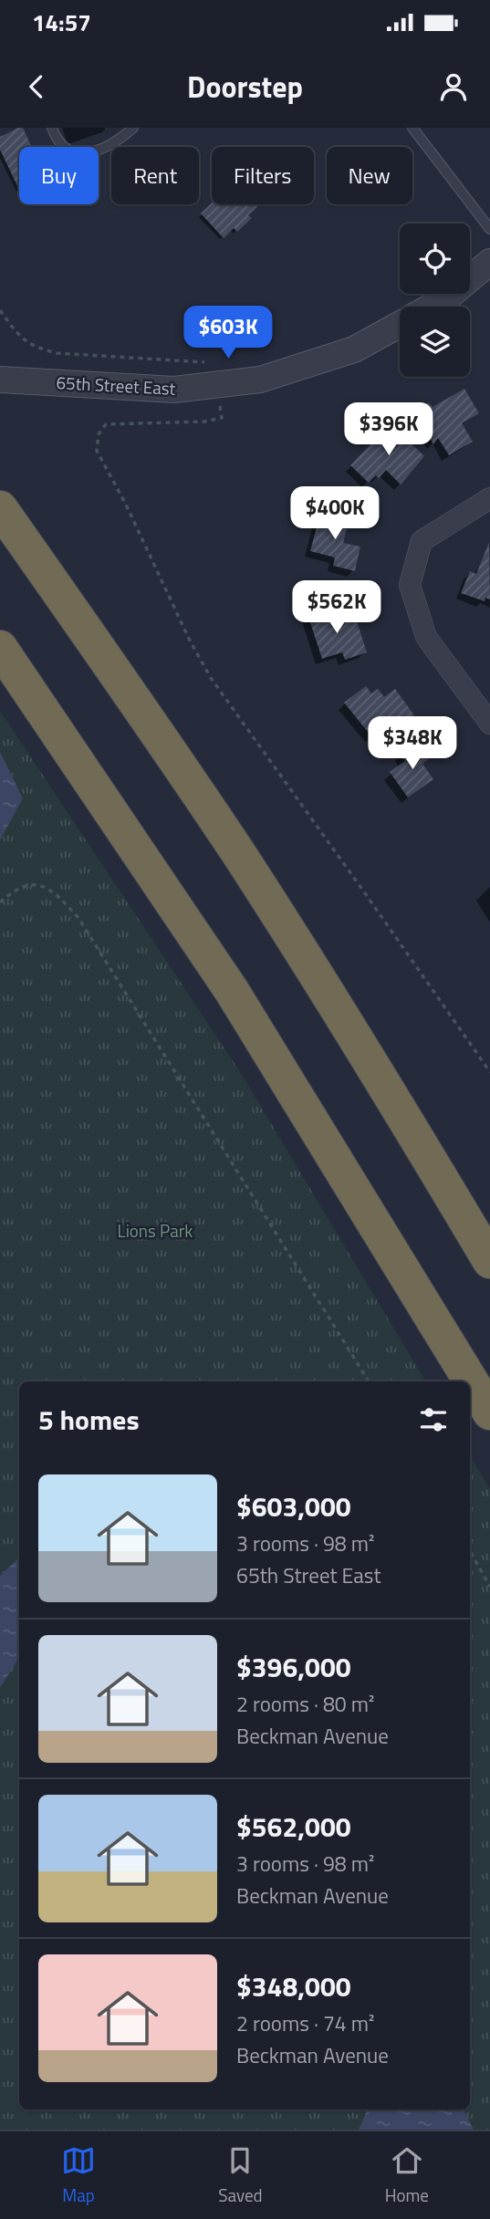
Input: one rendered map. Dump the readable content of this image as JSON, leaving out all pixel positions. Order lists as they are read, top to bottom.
{
  "streets": {
    "street": ["65th Street East"]
  },
  "parks": ["Lions Park"],
  "page": {
    "status": "14:57",
    "header": "Doorstep",
    "chip": [
      "Buy",
      "Rent",
      "Filters",
      "New"
    ],
    "price": [
      "$603K",
      "$396K",
      "$400K",
      "$562K",
      "$348K"
    ],
    "heading": "5 homes",
    "list": [
      {
        "name": "$603,000",
        "note": "3 rooms · 98 m² · 65th Street East"
      },
      {
        "name": "$396,000",
        "note": "2 rooms · 80 m² · Beckman Avenue"
      },
      {
        "name": "$562,000",
        "note": "3 rooms · 98 m² · Beckman Avenue"
      },
      {
        "name": "$348,000",
        "note": "2 rooms · 74 m² · Beckman Avenue"
      }
    ],
    "tabs": ["Map", "Saved", "Home"]
  }
}
